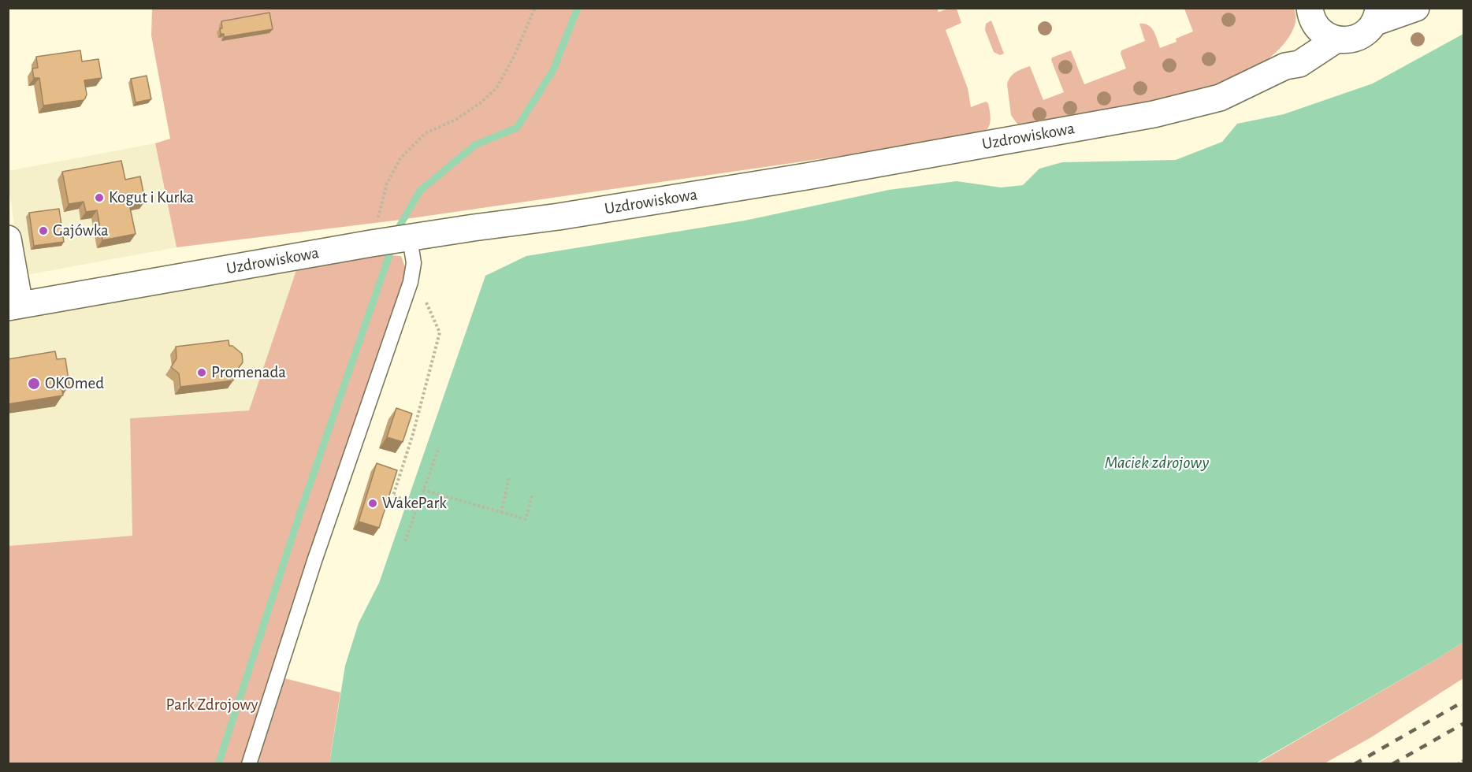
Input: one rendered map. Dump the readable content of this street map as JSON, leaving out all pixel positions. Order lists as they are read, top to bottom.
{
  "streets": {
    "street": ["Uzdrowiskowa"]
  },
  "water": ["Maciek zdrojowy"],
  "parks": ["Park Zdrojowy"],
  "places": [
    "Kogut i Kurka",
    "Gajówka",
    "Promenada",
    "OKOmed",
    "WakePark"
  ]
}
